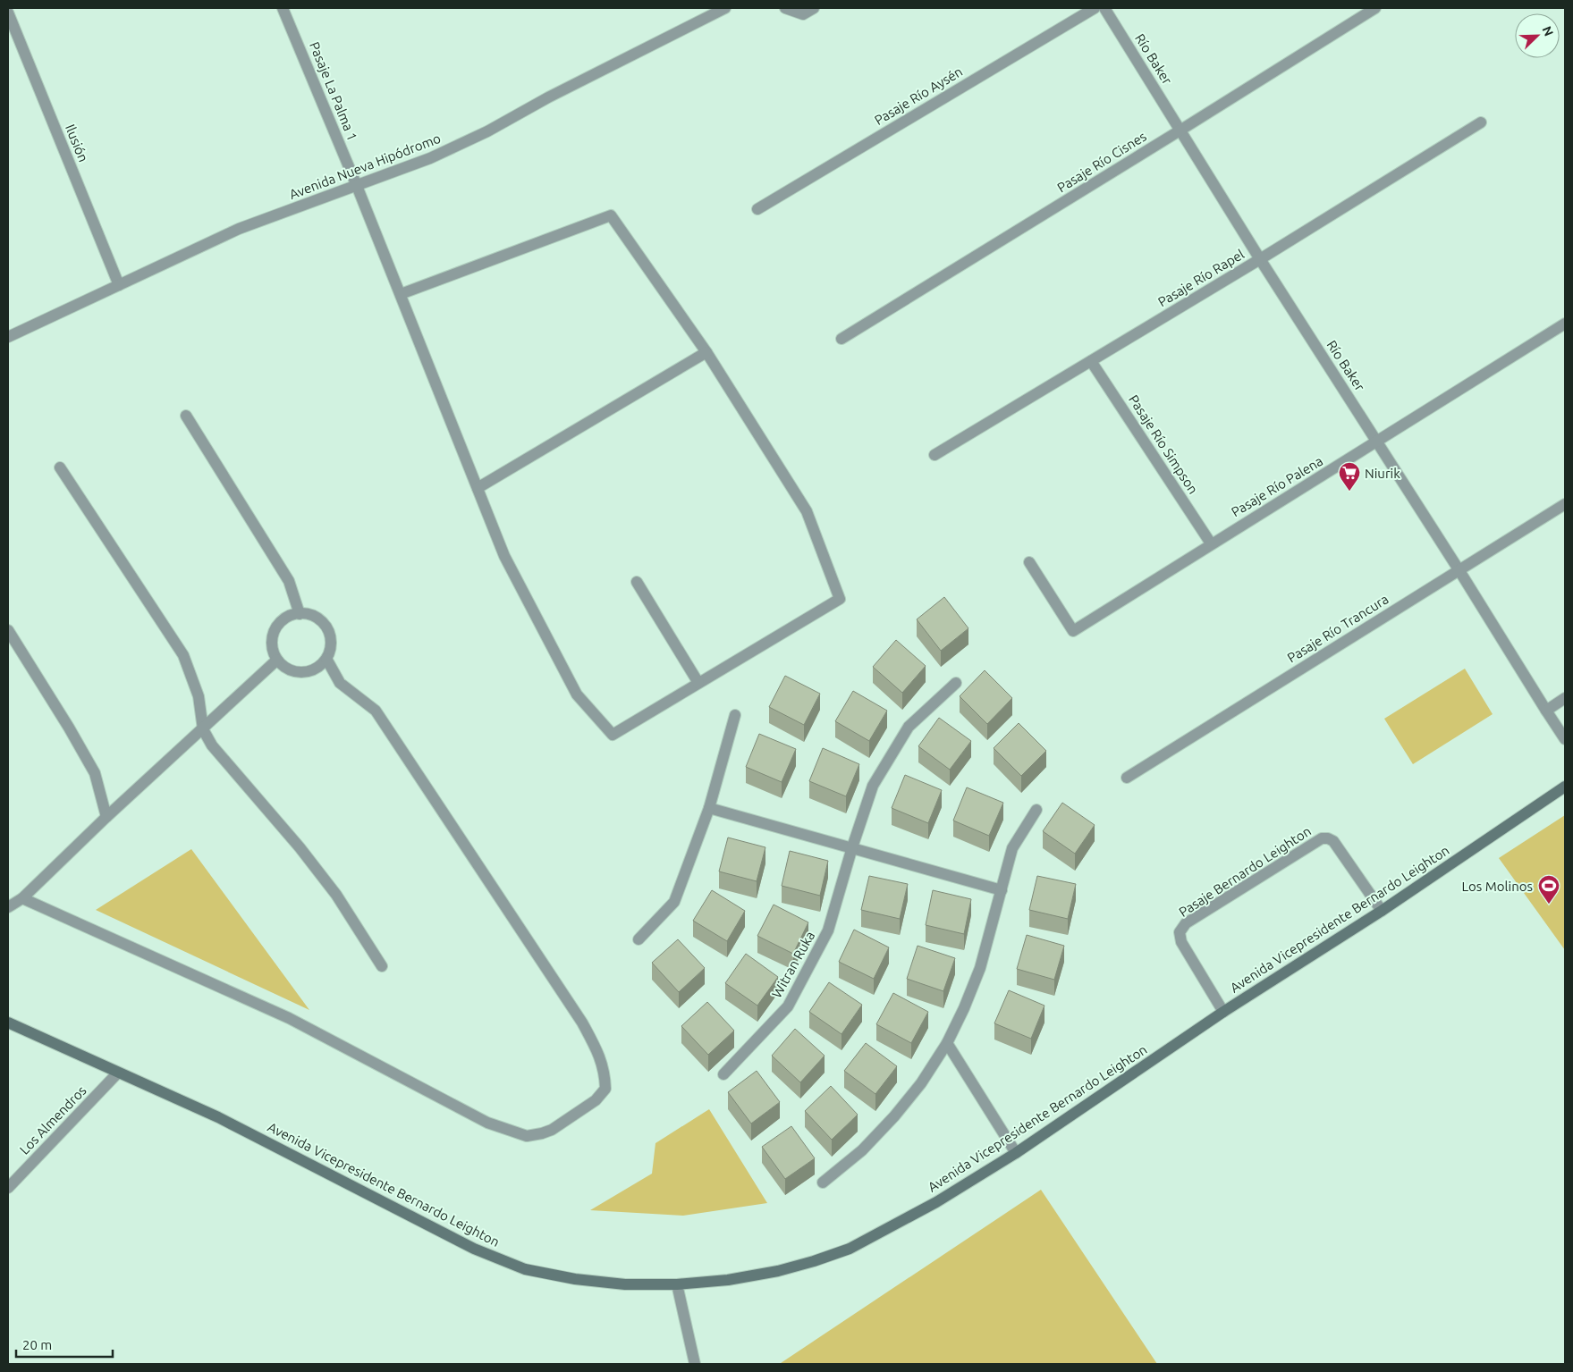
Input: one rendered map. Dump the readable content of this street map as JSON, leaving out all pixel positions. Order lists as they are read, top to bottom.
{
  "streets": {
    "main road": ["Avenida Vicepresidente Bernardo Leighton"],
    "street": [
      "Río Baker",
      "Pasaje La Palma 1",
      "Pasaje Río Aysén",
      "Ilusión",
      "Pasaje Río Cisnes",
      "Avenida Nueva Hipódromo",
      "Pasaje Río Rapel",
      "Pasaje Río Simpson",
      "Pasaje Río Palena",
      "Pasaje Río Trancura",
      "Pasaje Bernardo Leighton",
      "Witran Ruka",
      "Los Almendros"
    ]
  },
  "crossings": [
    ["Río Baker", "Pasaje Río Cisnes"],
    ["Río Baker", "Pasaje Río Rapel"],
    ["Río Baker", "Pasaje Río Palena"],
    ["Río Baker", "Pasaje Río Trancura"],
    ["Pasaje La Palma 1", "Avenida Nueva Hipódromo"],
    ["Ilusión", "Avenida Nueva Hipódromo"],
    ["Pasaje Río Rapel", "Pasaje Río Simpson"],
    ["Pasaje Río Simpson", "Pasaje Río Palena"],
    ["Pasaje Bernardo Leighton", "Avenida Vicepresidente Bernardo Leighton"],
    ["Avenida Vicepresidente Bernardo Leighton", "Los Almendros"]
  ],
  "places": {
    "supermarket": ["Niurik"],
    "sports": ["Los Molinos"]
  },
  "scale_bar": "20 m",
  "north": "top right"
}
